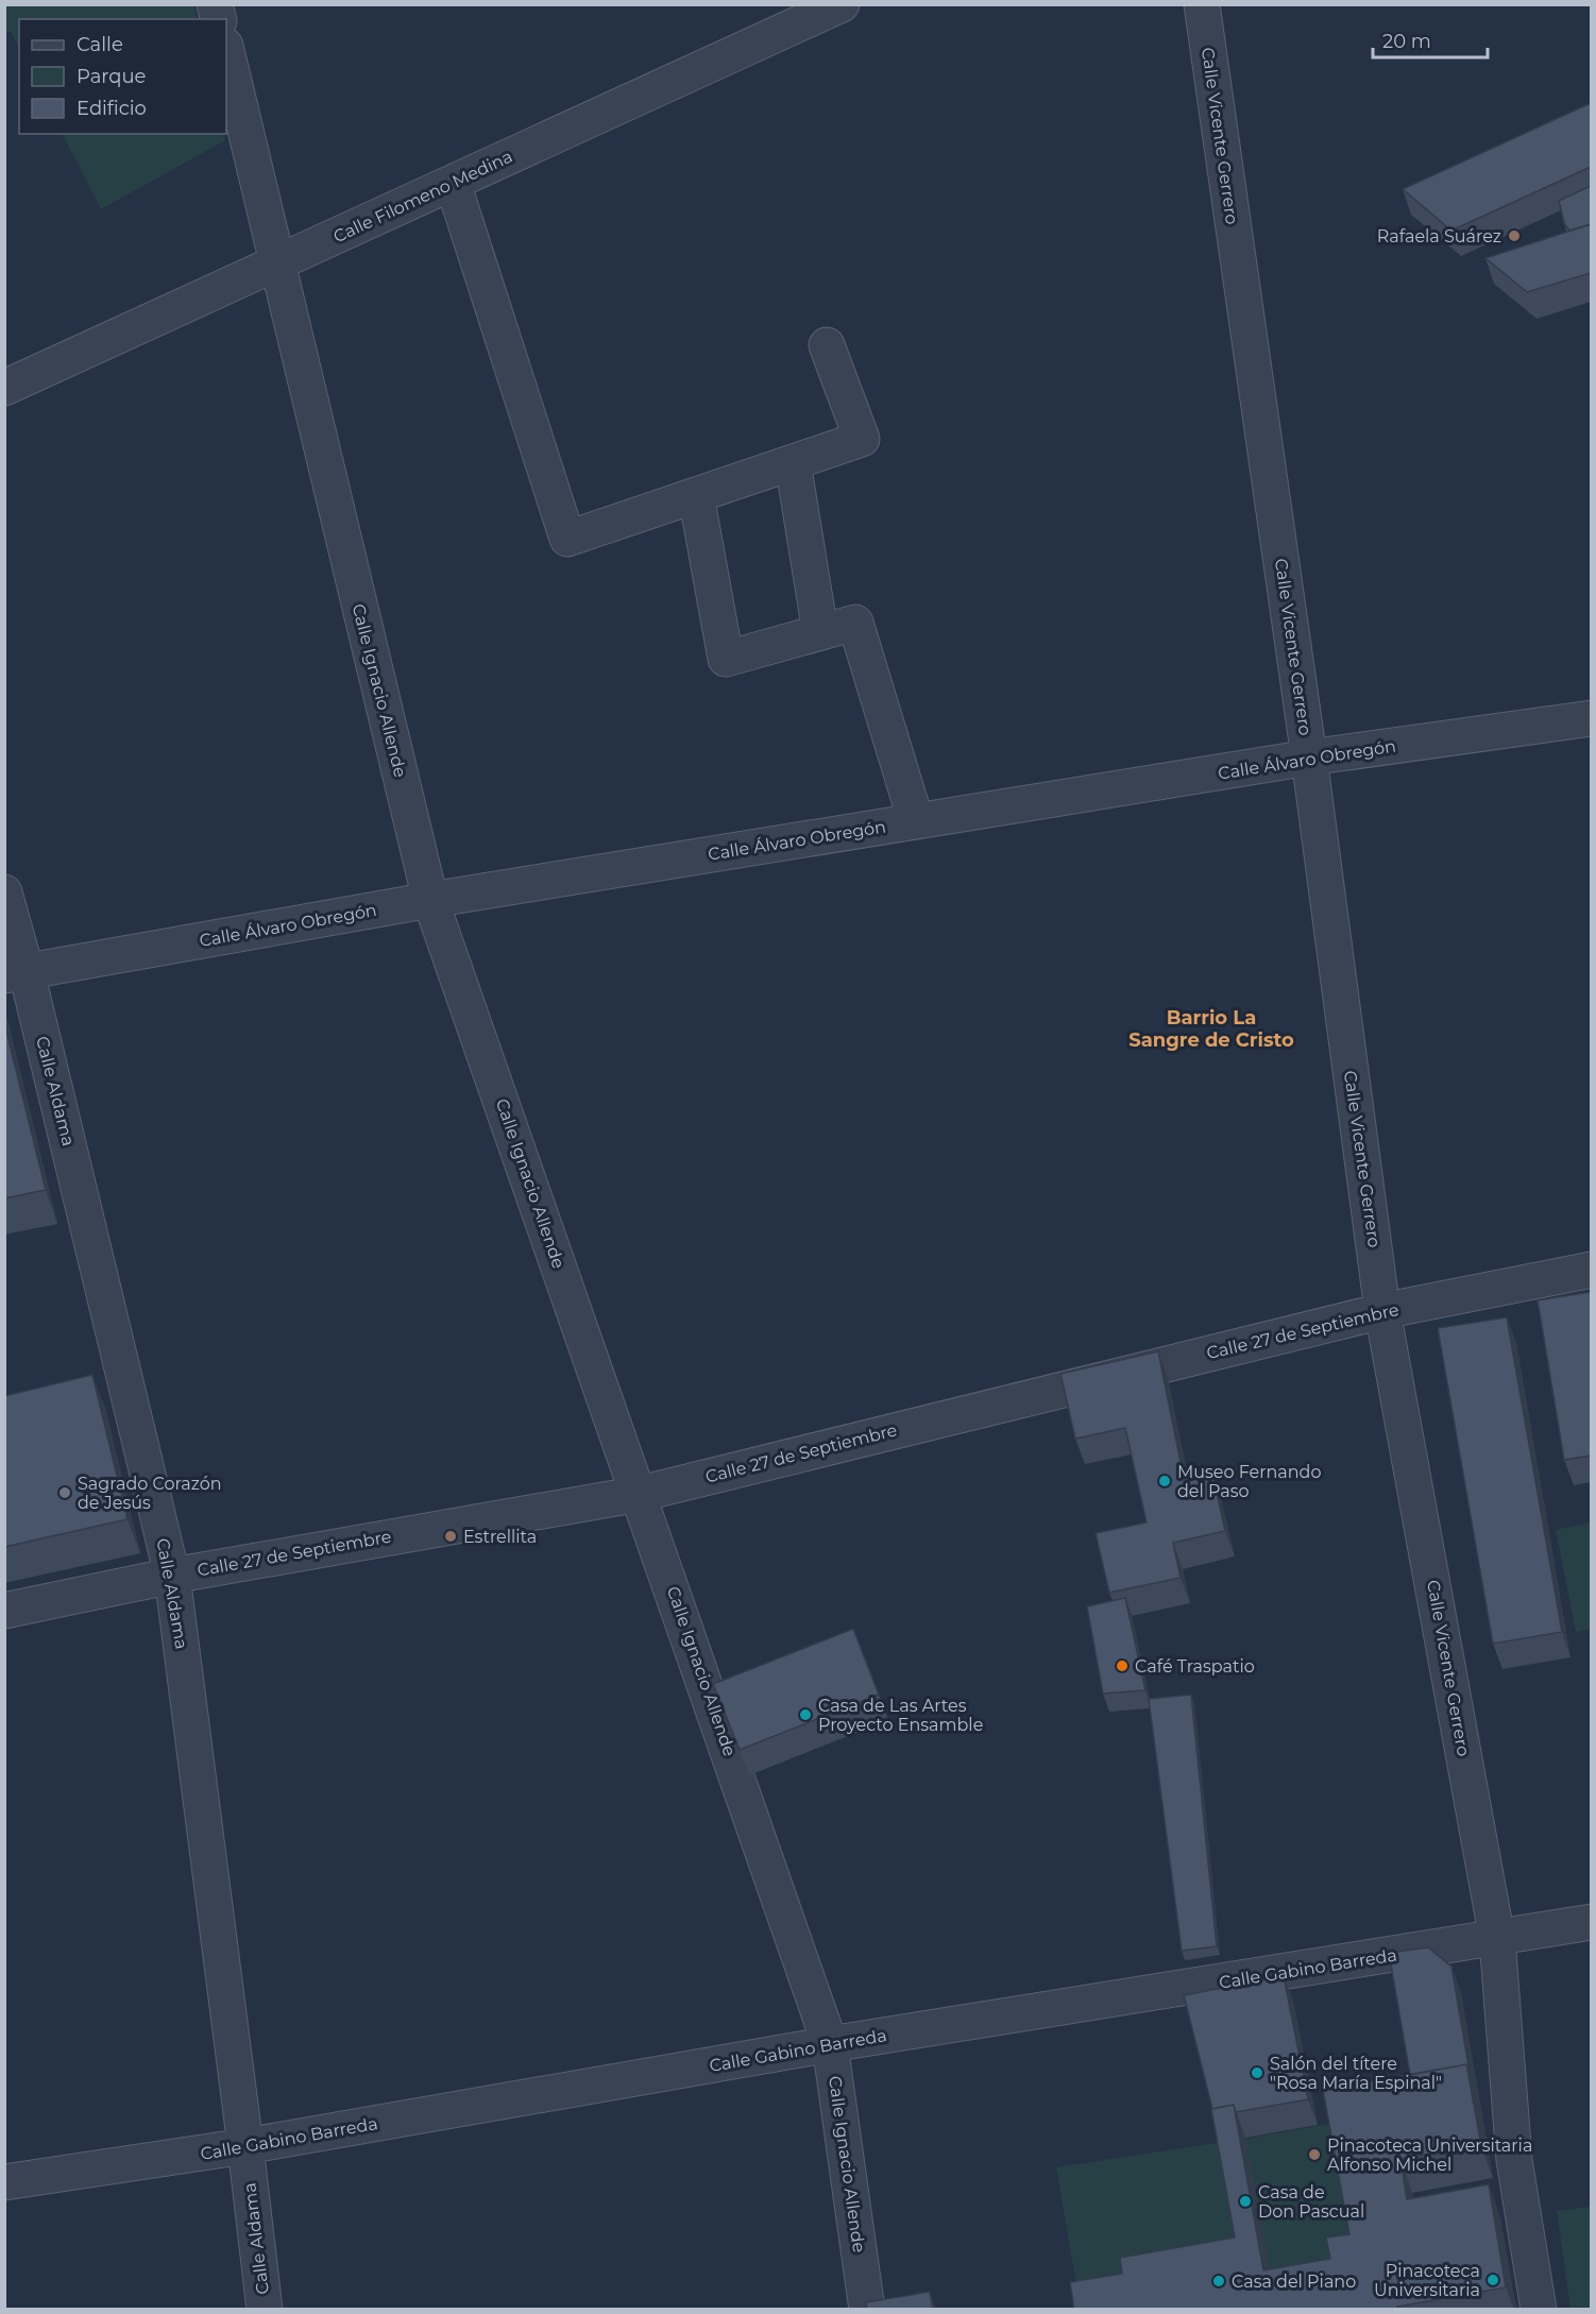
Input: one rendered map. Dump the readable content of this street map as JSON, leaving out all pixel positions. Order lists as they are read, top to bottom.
{
  "streets": {
    "street": [
      "Calle Vicente Gerrero",
      "Calle Filomeno Medina",
      "Calle Ignacio Allende",
      "Calle Álvaro Obregón",
      "Calle Aldama",
      "Calle 27 de Septiembre",
      "Calle Gabino Barreda"
    ]
  },
  "crossings": [
    ["Calle Vicente Gerrero", "Calle Álvaro Obregón"],
    ["Calle Vicente Gerrero", "Calle 27 de Septiembre"],
    ["Calle Vicente Gerrero", "Calle Gabino Barreda"],
    ["Calle Filomeno Medina", "Calle Ignacio Allende"],
    ["Calle Ignacio Allende", "Calle Álvaro Obregón"],
    ["Calle Ignacio Allende", "Calle 27 de Septiembre"],
    ["Calle Ignacio Allende", "Calle Gabino Barreda"],
    ["Calle Álvaro Obregón", "Calle Aldama"],
    ["Calle Aldama", "Calle 27 de Septiembre"],
    ["Calle Aldama", "Calle Gabino Barreda"]
  ],
  "districts": ["Barrio La Sangre de Cristo"],
  "places": [
    "Rafaela Suárez",
    "Museo Fernando del Paso",
    "Sagrado Corazón de Jesús",
    "Estrellita",
    "Café Traspatio",
    "Casa de Las Artes Proyecto Ensamble",
    "Salón del títere \"Rosa María Espinal\"",
    "Pinacoteca Universitaria Alfonso Michel",
    "Casa de Don Pascual",
    "Pinacoteca Universitaria",
    "Casa del Piano"
  ],
  "legend": ["Calle", "Parque", "Edificio"],
  "scale_bar": "20 m"
}
